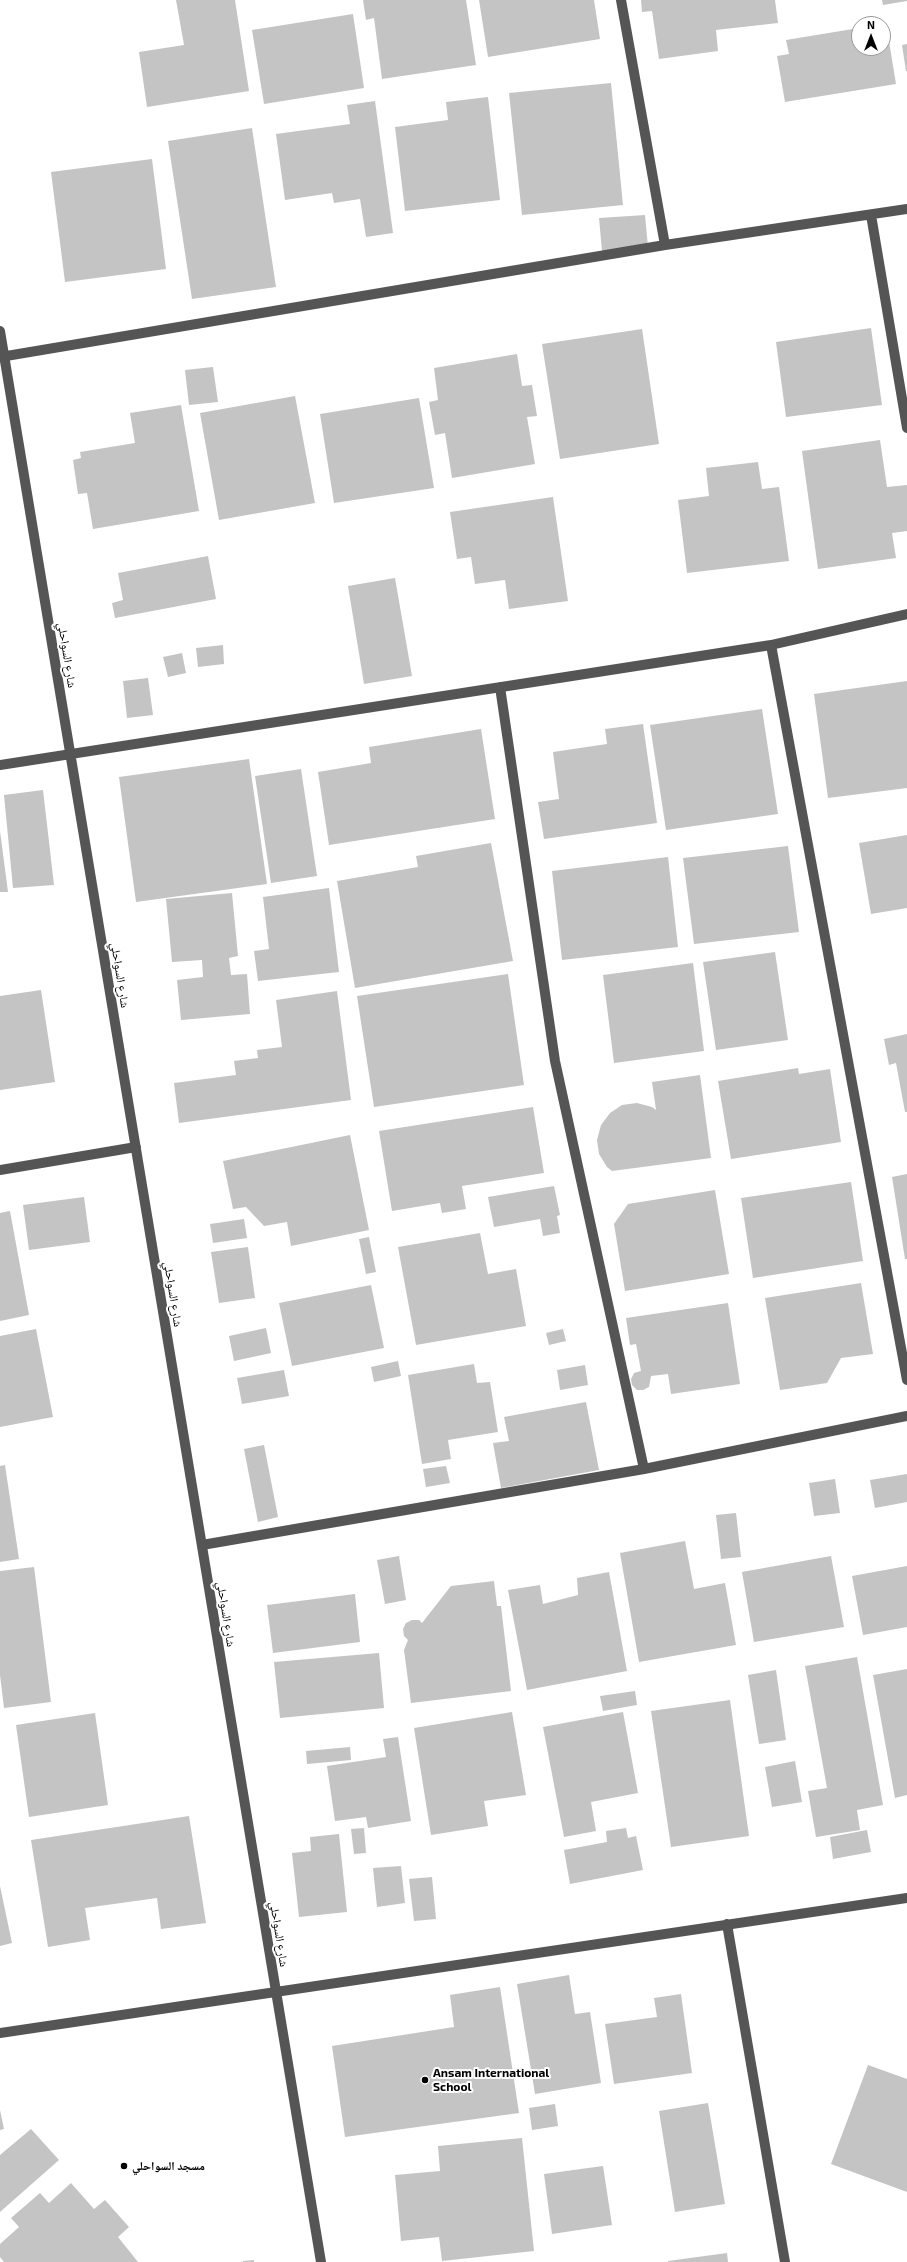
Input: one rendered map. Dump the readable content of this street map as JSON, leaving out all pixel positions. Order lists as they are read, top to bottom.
{
  "streets": {
    "street": ["شارع السواحلي"]
  },
  "places": ["Ansam International School", "مسجد السواحلي"],
  "north": "top"
}
